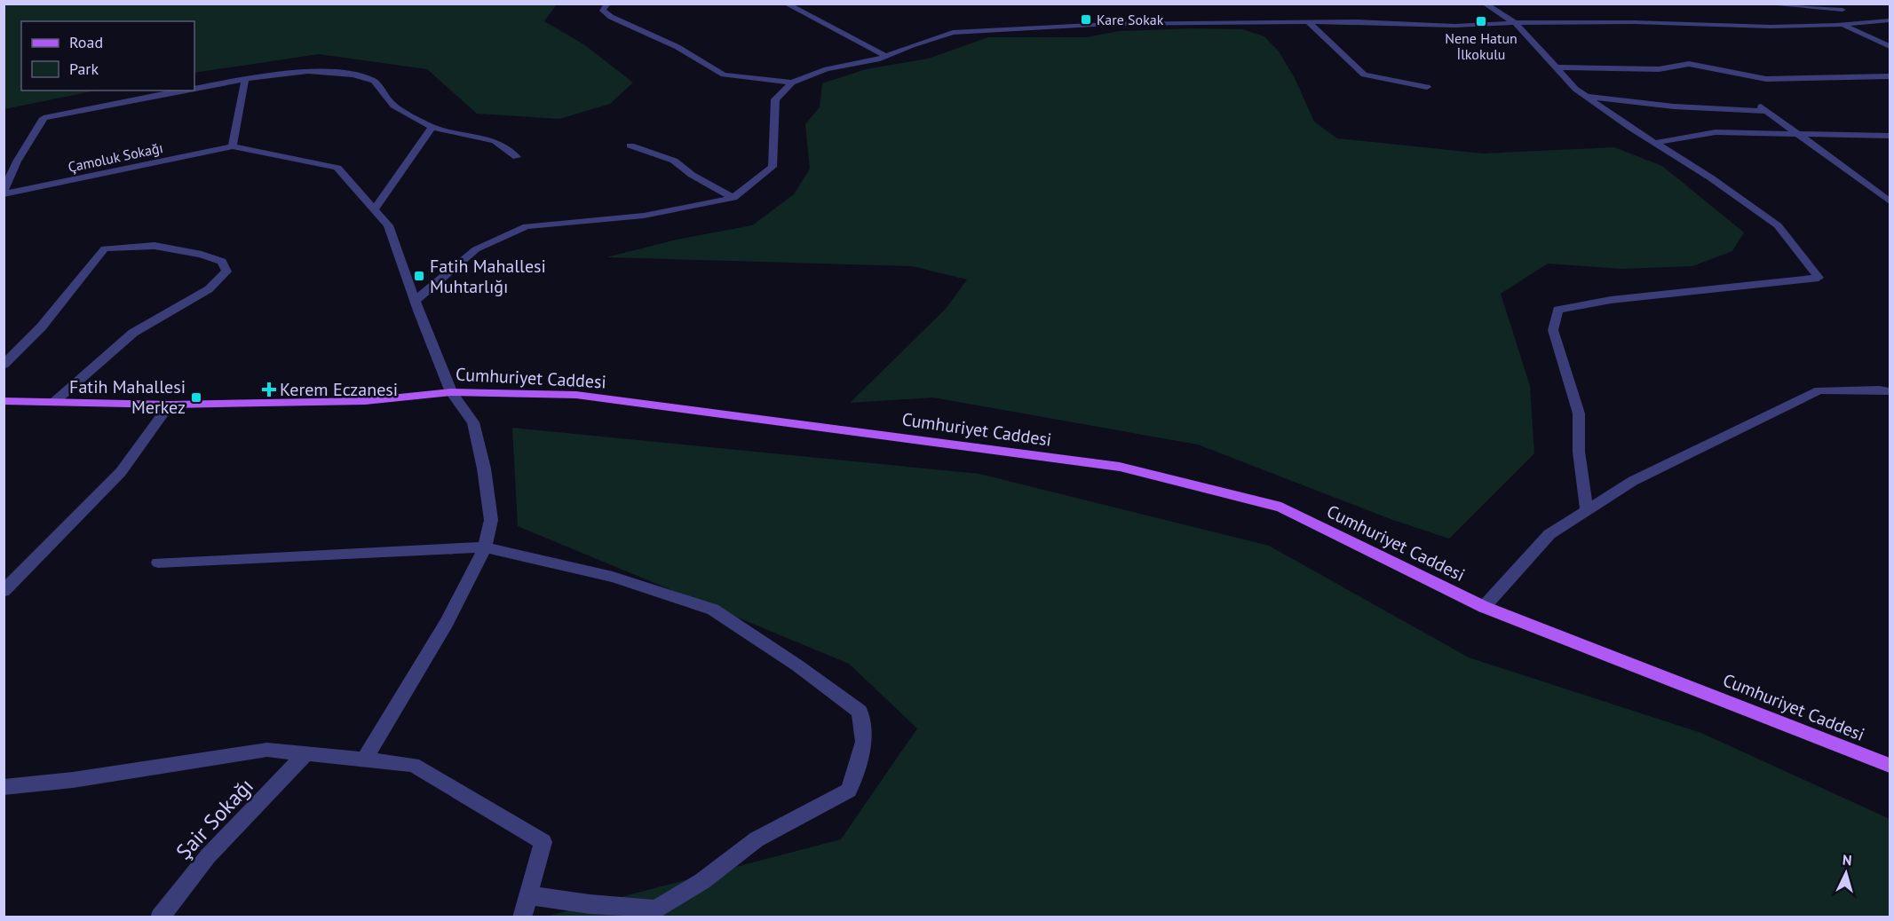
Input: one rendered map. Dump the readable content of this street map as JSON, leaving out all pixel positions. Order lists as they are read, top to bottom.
{
  "streets": {
    "main road": ["Cumhuriyet Caddesi"],
    "street": ["Çamoluk Sokağı", "Şair Sokağı"]
  },
  "places": {
    "transit": [
      "Kare Sokak",
      "Nene Hatun İlkokulu",
      "Fatih Mahallesi Muhtarlığı",
      "Fatih Mahallesi Merkez"
    ],
    "health": ["Kerem Eczanesi"]
  },
  "legend": ["Road", "Park"],
  "north": "top"
}
